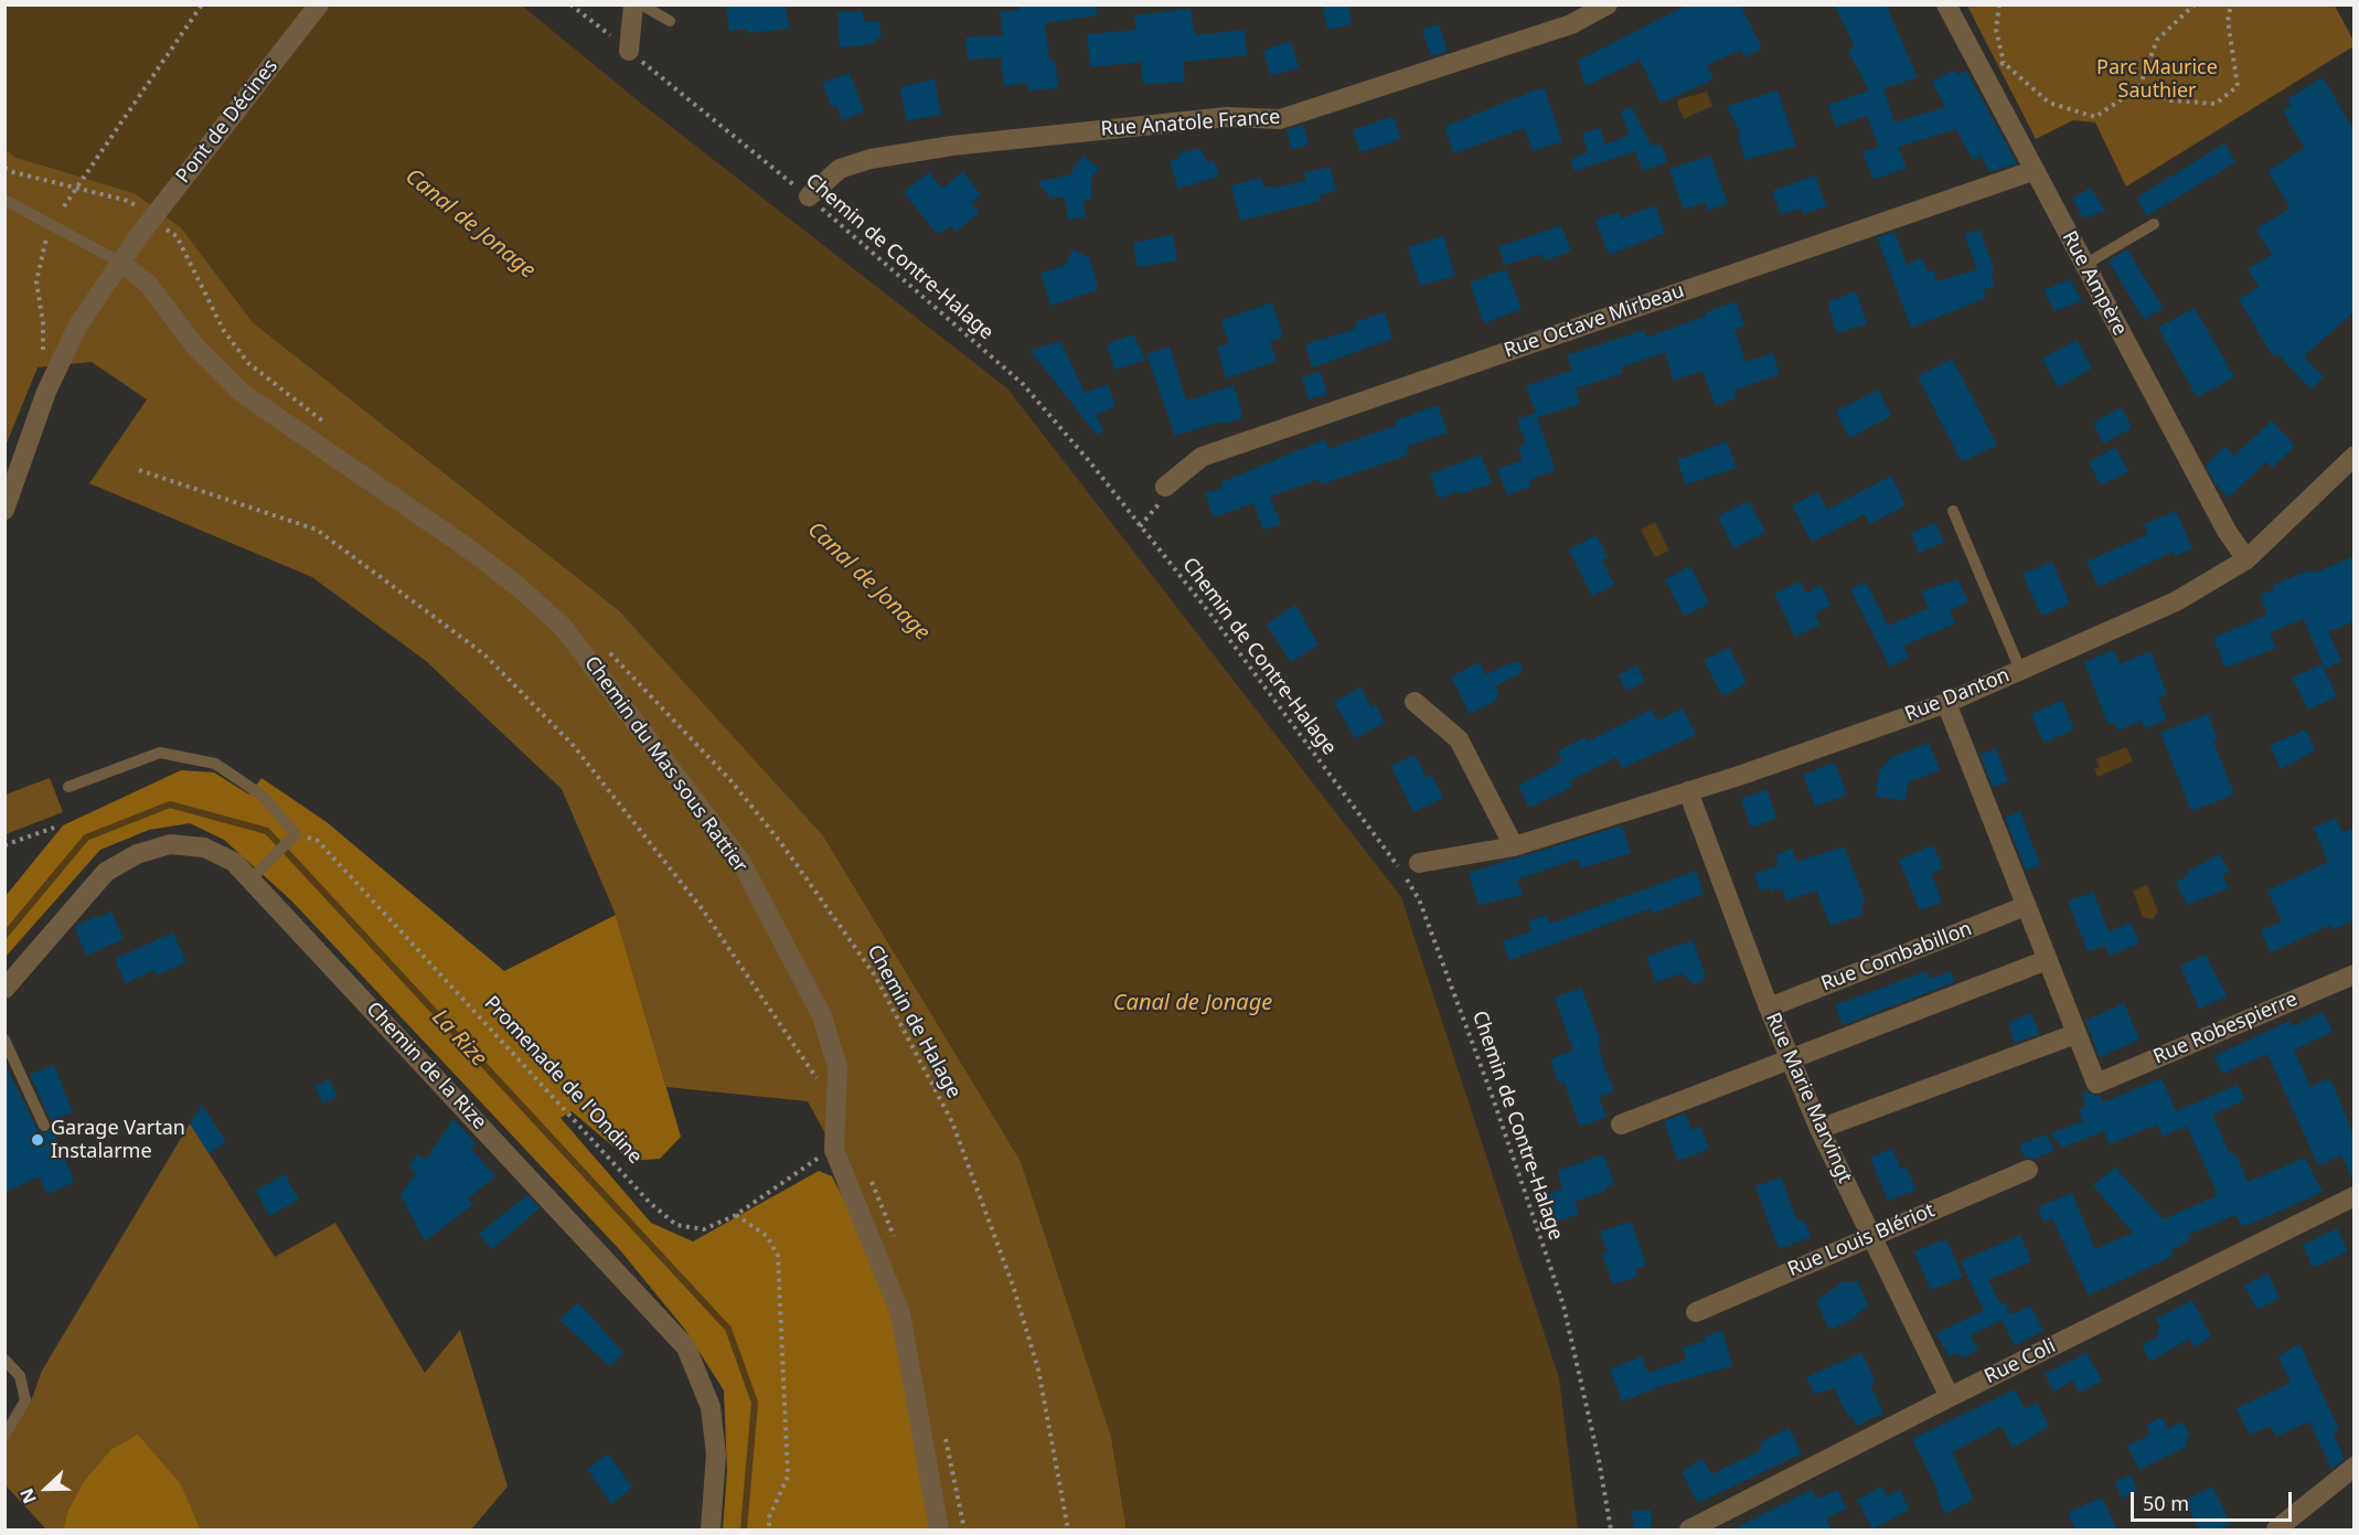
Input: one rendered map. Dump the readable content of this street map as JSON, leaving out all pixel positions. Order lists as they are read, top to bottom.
{
  "streets": {
    "street": [
      "Pont de Décines",
      "Rue Anatole France",
      "Rue Ampère",
      "Rue Octave Mirbeau",
      "Rue Danton",
      "Chemin du Mas sous Rattier",
      "Rue Combabillon",
      "Rue Robespierre",
      "Chemin de la Rize",
      "Rue Marie Marvingt",
      "Rue Louis Blériot",
      "Rue Coli"
    ],
    "path": ["Chemin de Contre-Halage", "Chemin de Halage", "Promenade de l'Ondine"]
  },
  "crossings": [
    ["Pont de Décines", "Chemin du Mas sous Rattier"],
    ["Rue Anatole France", "Chemin de Contre-Halage"],
    ["Rue Ampère", "Rue Octave Mirbeau"],
    ["Rue Ampère", "Rue Danton"],
    ["Rue Danton", "Rue Marie Marvingt"],
    ["Chemin du Mas sous Rattier", "Promenade de l'Ondine"],
    ["Rue Combabillon", "Rue Marie Marvingt"],
    ["Rue Marie Marvingt", "Rue Louis Blériot"],
    ["Rue Marie Marvingt", "Rue Coli"]
  ],
  "water": ["Canal de Jonage", "La Rize"],
  "parks": ["Parc Maurice Sauthier"],
  "places": ["Garage Vartan Instalarme"],
  "scale_bar": "50 m",
  "north": "left"
}
